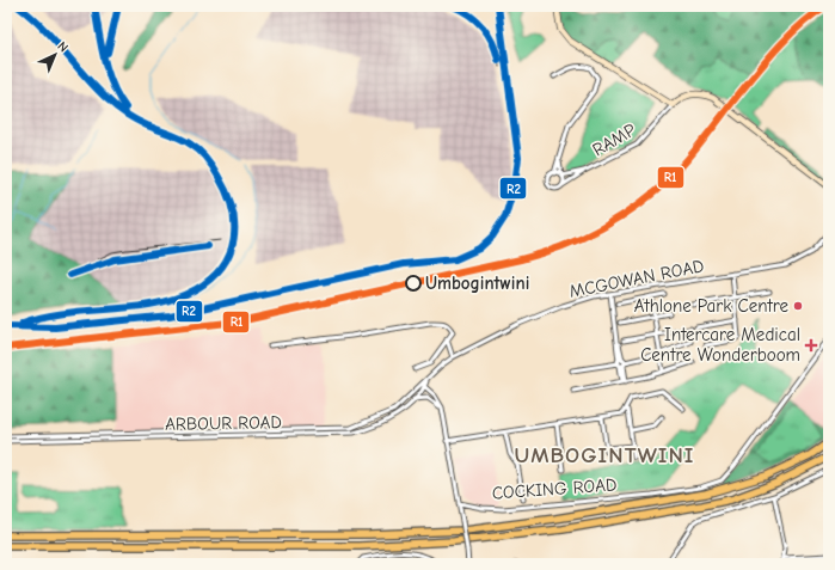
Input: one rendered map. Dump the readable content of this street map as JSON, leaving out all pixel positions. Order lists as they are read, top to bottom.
{
  "streets": {
    "street": [
      "RAMP",
      "MCGOWAN ROAD",
      "ARBOUR ROAD",
      "COCKING ROAD"
    ]
  },
  "crossings": [
    ["MCGOWAN ROAD", "ARBOUR ROAD"]
  ],
  "districts": ["UMBOGINTWINI"],
  "places": {
    "other": ["Umbogintwini", "Athlone Park Centre"],
    "health": ["Intercare Medical Centre Wonderboom"]
  },
  "lines": ["transit line R1", "transit line R2"],
  "north": "top right"
}
